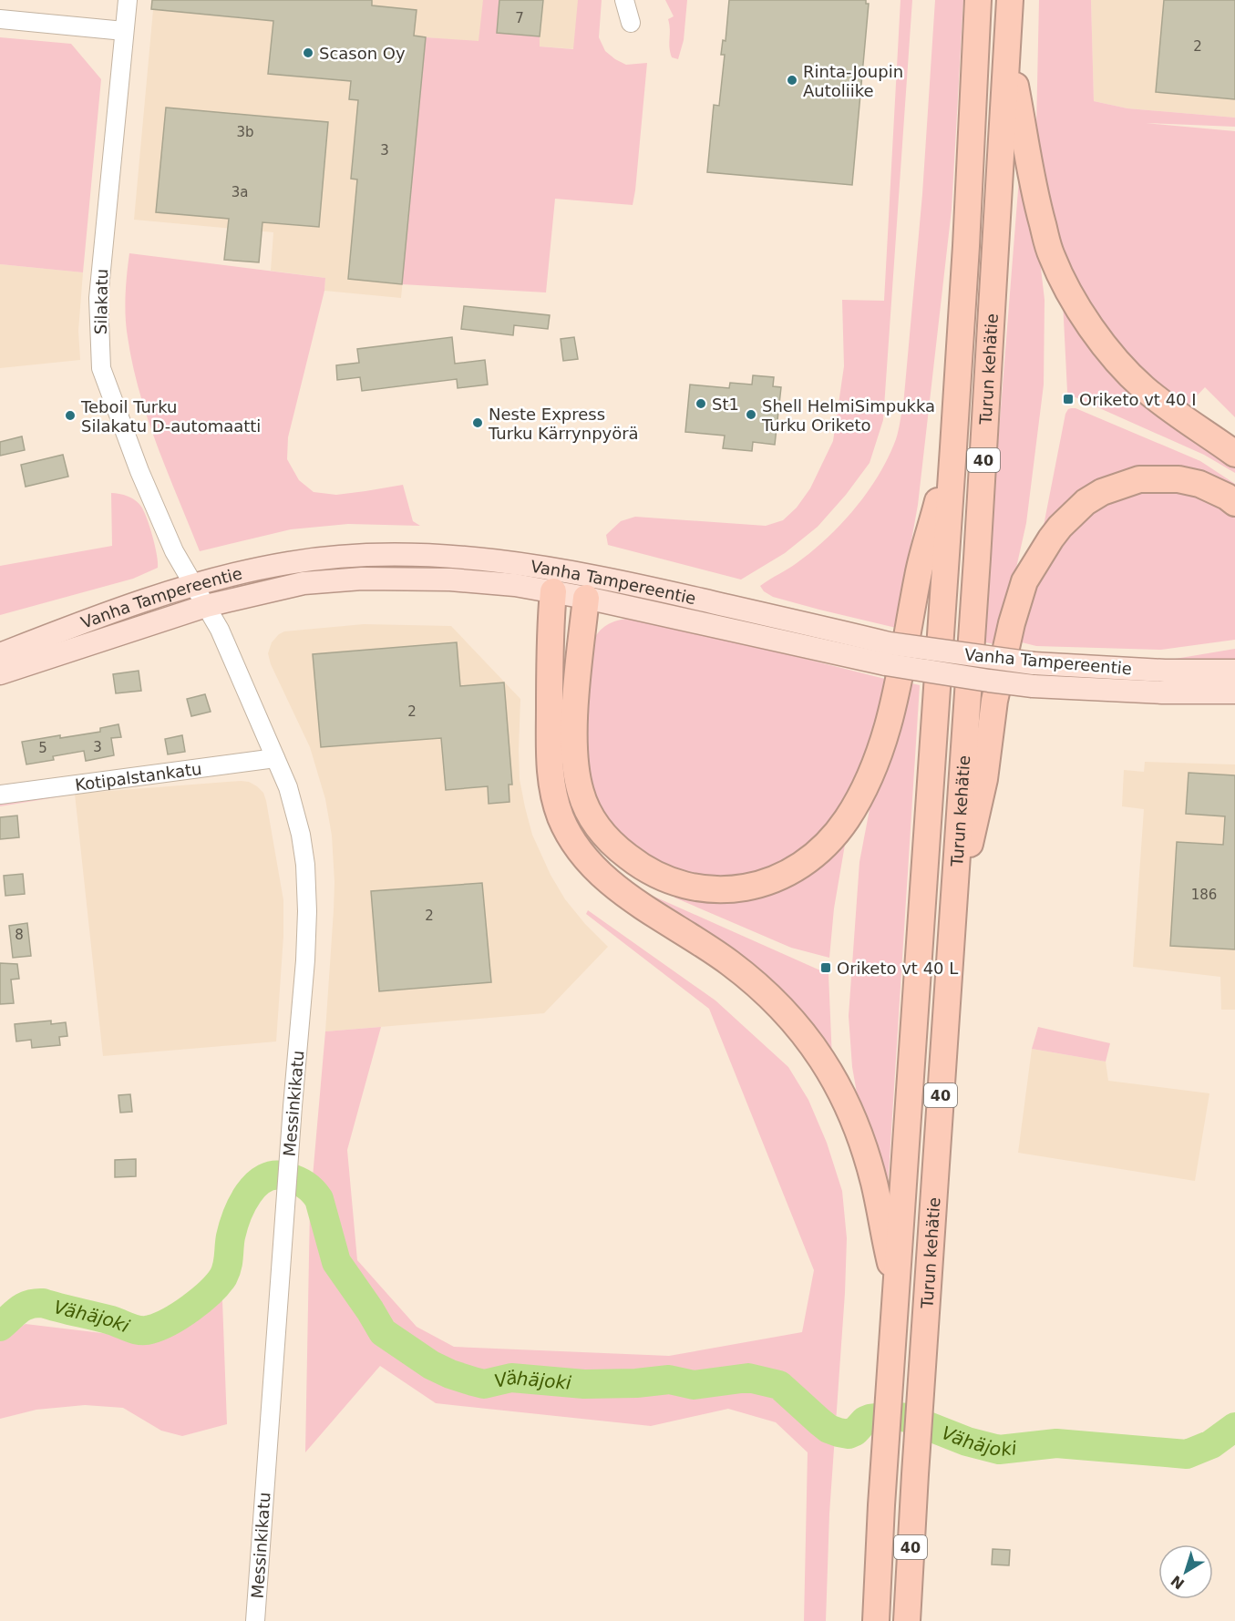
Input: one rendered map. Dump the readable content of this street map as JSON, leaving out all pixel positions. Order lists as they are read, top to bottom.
{
  "streets": {
    "highway": ["Turun kehätie", "40"],
    "main road": ["Vanha Tampereentie"],
    "street": ["Silakatu", "Kotipalstankatu", "Messinkikatu"]
  },
  "crossings": [
    ["Silakatu", "Vanha Tampereentie"],
    ["Silakatu", "Messinkikatu"],
    ["Vanha Tampereentie", "Messinkikatu"],
    ["Kotipalstankatu", "Messinkikatu"]
  ],
  "water": ["Vähäjoki"],
  "places": {
    "other": [
      "Scason Oy",
      "Rinta-Joupin Autoliike",
      "St1",
      "Shell HelmiSimpukka Turku Oriketo",
      "Teboil Turku Silakatu D-automaatti",
      "Neste Express Turku Kärrynpyörä"
    ],
    "transit": ["Oriketo vt 40 I", "Oriketo vt 40 L"]
  },
  "house_numbers": [
    "7",
    "2",
    "3b",
    "3",
    "3a",
    "2",
    "3",
    "5",
    "186",
    "2",
    "8"
  ],
  "north": "bottom left"
}
